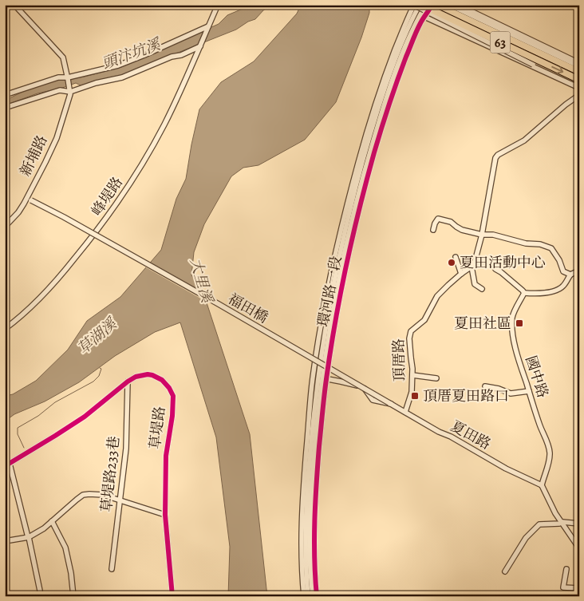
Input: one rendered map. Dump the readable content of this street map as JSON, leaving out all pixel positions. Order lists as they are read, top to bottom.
{
  "streets": {
    "main road": ["63"],
    "street": [
      "新埔路",
      "峰堤路",
      "環河路一段",
      "福田橋",
      "頂厝路",
      "國中路",
      "草堤路",
      "夏田路",
      "草堤路233巷"
    ]
  },
  "crossings": [
    ["63", "環河路一段"],
    ["新埔路", "福田橋"],
    ["福田橋", "夏田路"],
    ["頂厝路", "夏田路"],
    ["國中路", "夏田路"],
    ["草堤路", "草堤路233巷"]
  ],
  "water": ["頭汴坑溪", "大里溪", "草湖溪"],
  "places": {
    "other": ["夏田活動中心"],
    "transit": ["夏田社區", "頂厝夏田路口"]
  }
}
